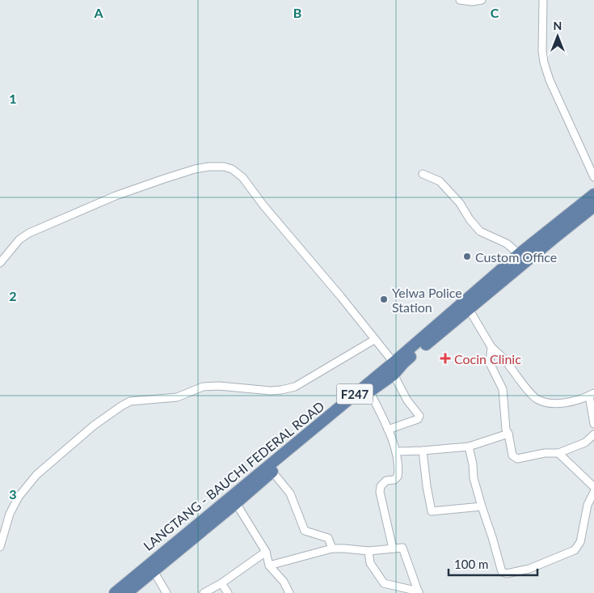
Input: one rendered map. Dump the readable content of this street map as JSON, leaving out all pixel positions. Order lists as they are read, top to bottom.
{
  "streets": {
    "main road": ["F247", "LANGTANG - BAUCHI FEDERAL ROAD"]
  },
  "places": {
    "other": ["Custom Office", "Yelwa Police Station"],
    "health": ["Cocin Clinic"]
  },
  "scale_bar": "100 m",
  "north": "top",
  "grid": {
    "columns": ["A", "B", "C"],
    "rows": ["1", "2", "3"]
  }
}
